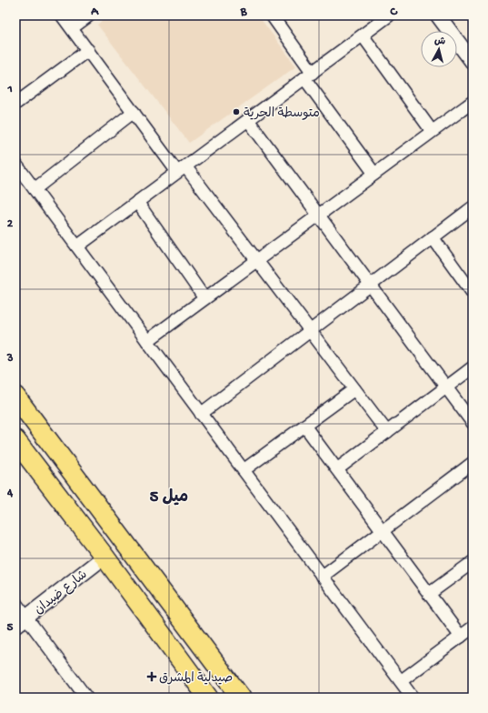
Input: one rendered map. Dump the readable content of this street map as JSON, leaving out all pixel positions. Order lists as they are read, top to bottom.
{
  "streets": {
    "street": ["شارع ضيدان"]
  },
  "districts": ["5 ميل"],
  "places": {
    "other": ["متوسطة الحرية"],
    "health": ["صيدلية المشرق"]
  },
  "north": "top",
  "grid": {
    "columns": ["A", "B", "C"],
    "rows": [
      "1",
      "2",
      "3",
      "4",
      "5"
    ]
  }
}
